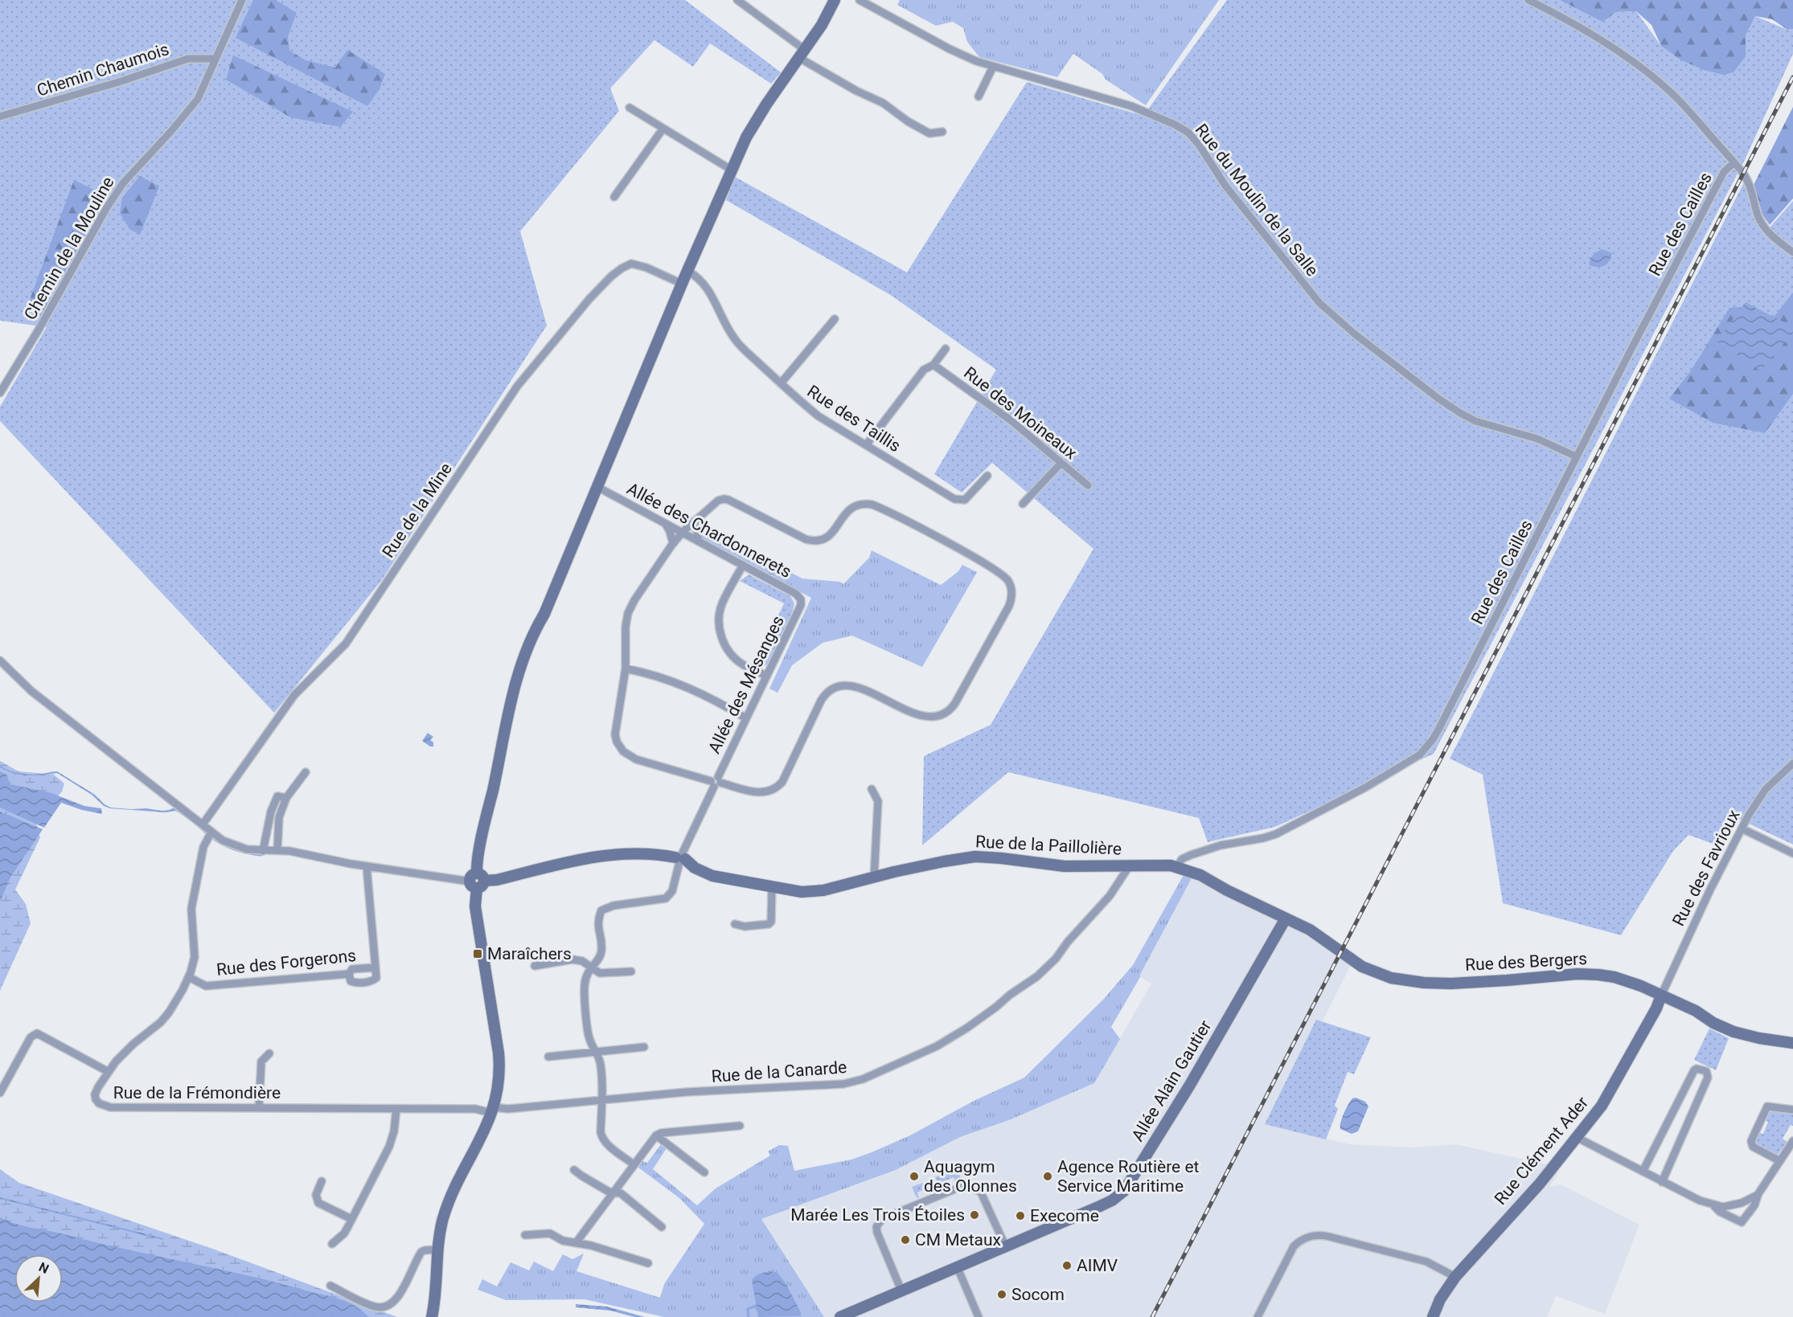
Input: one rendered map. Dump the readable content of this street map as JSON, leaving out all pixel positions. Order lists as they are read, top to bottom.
{
  "streets": {
    "street": [
      "Chemin Chaumois",
      "Rue du Moulin de la Salle",
      "Rue des Cailles",
      "Chemin de la Mouline",
      "Rue des Moineaux",
      "Rue des Taillis",
      "Rue de la Mine",
      "Allée des Chardonnerets",
      "Allée des Mésanges",
      "Rue de la Paillolière",
      "Rue des Favrioux",
      "Rue des Bergers",
      "Rue des Forgerons",
      "Rue de la Canarde",
      "Allée Alain Gautier",
      "Rue de la Frémondière",
      "Rue Clément Ader"
    ]
  },
  "crossings": [
    ["Chemin Chaumois", "Chemin de la Mouline"],
    ["Rue du Moulin de la Salle", "Rue des Cailles"],
    ["Rue des Cailles", "Rue de la Paillolière"],
    ["Allée des Chardonnerets", "Allée des Mésanges"],
    ["Allée des Mésanges", "Rue de la Paillolière"],
    ["Rue de la Paillolière", "Rue des Bergers"],
    ["Rue de la Paillolière", "Rue de la Canarde"],
    ["Rue de la Paillolière", "Allée Alain Gautier"],
    ["Rue des Favrioux", "Rue des Bergers"],
    ["Rue des Favrioux", "Rue Clément Ader"],
    ["Rue des Bergers", "Rue Clément Ader"],
    ["Rue des Forgerons", "Rue de la Frémondière"],
    ["Rue de la Canarde", "Rue de la Frémondière"]
  ],
  "places": {
    "transit": ["Maraîchers"],
    "other": [
      "Aquagym des Olonnes",
      "Agence Routière et Service Maritime",
      "Marée Les Trois Étoiles",
      "Execome",
      "CM Metaux",
      "AIMV",
      "Socom"
    ]
  },
  "north": "top right"
}
